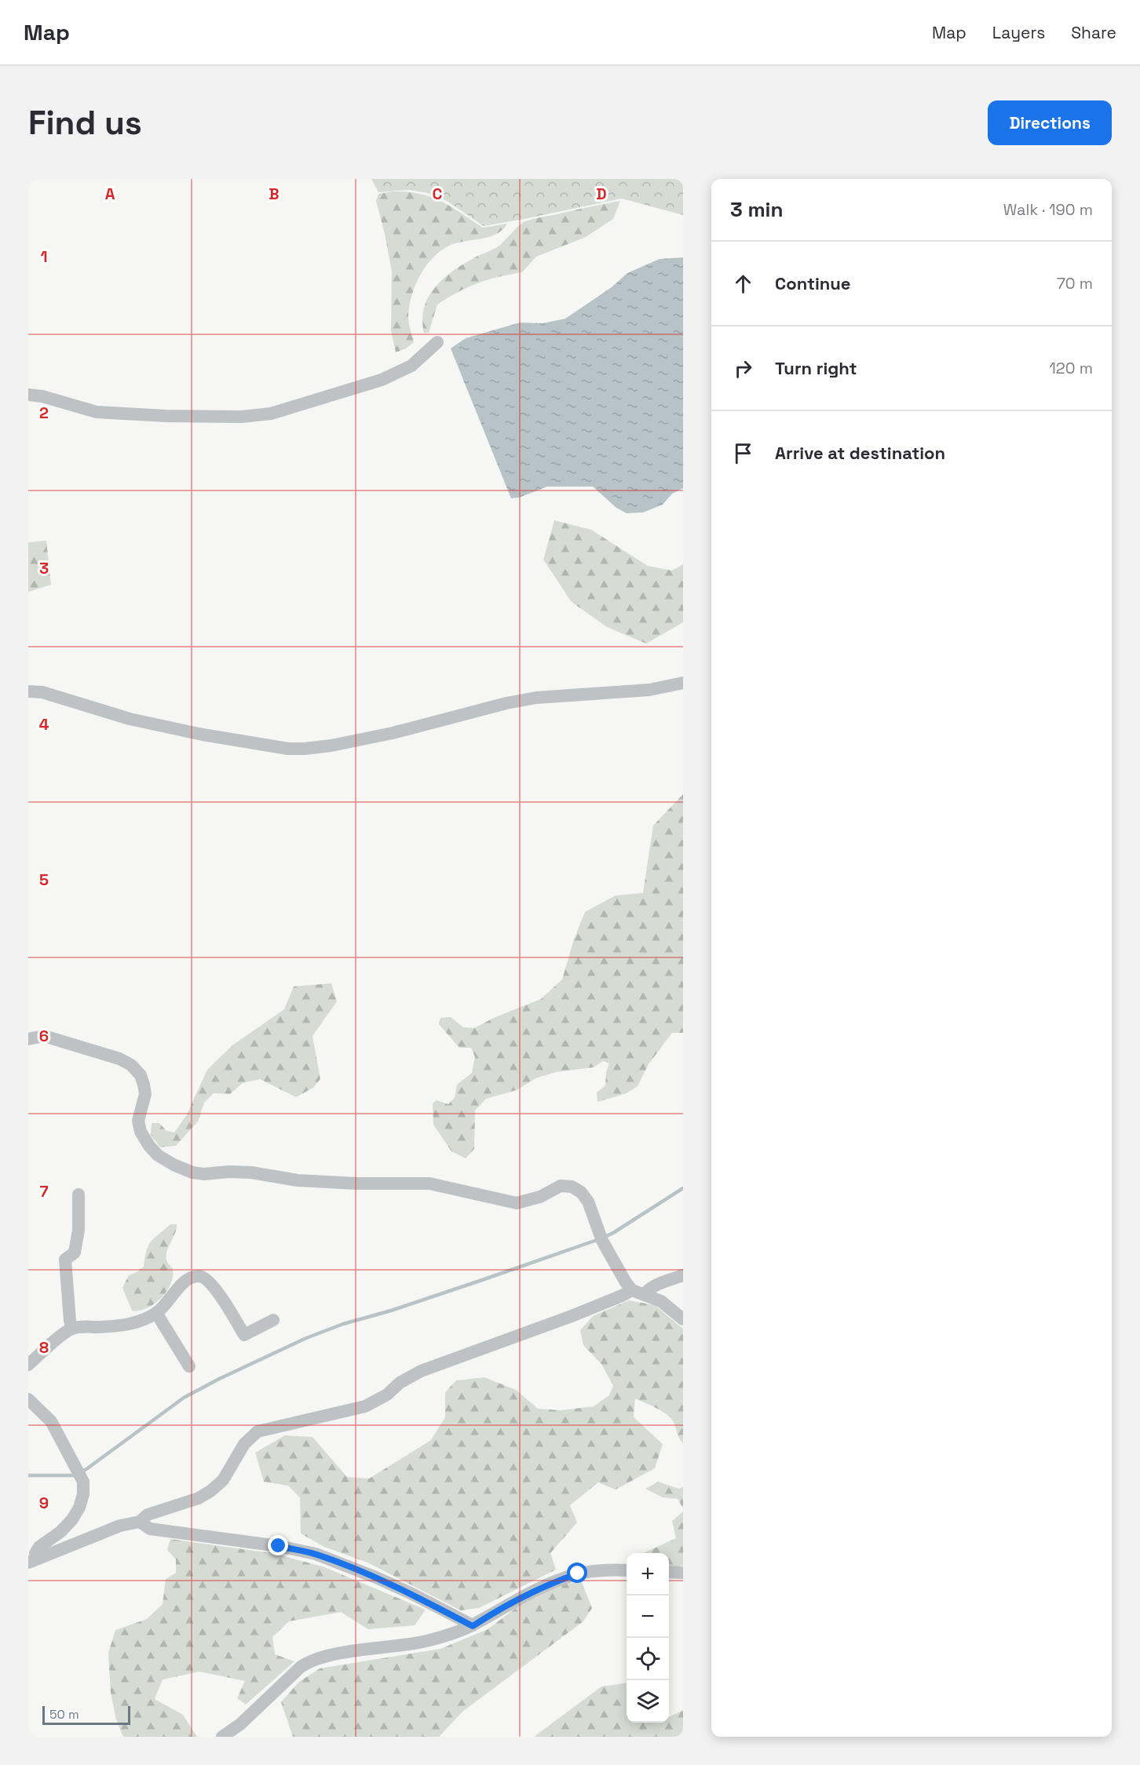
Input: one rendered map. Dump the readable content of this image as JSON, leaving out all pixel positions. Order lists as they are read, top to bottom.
{
  "scale_bar": "50 m",
  "page": {
    "header": "Map",
    "nav": ["Map", "Layers", "Share"],
    "buttons": "Directions",
    "title": "Find us",
    "heading": ["3 min", "Walk · 190 m"],
    "list": [
      ["Continue", "70 m"],
      ["Turn right", "120 m"],
      "Arrive at destination"
    ],
    "map_buttons": ["+", "−"],
    "scale": "50 m"
  },
  "grid": {
    "columns": [
      "A",
      "B",
      "C",
      "D"
    ],
    "rows": [
      "1",
      "2",
      "3",
      "4",
      "5",
      "6",
      "7",
      "8",
      "9"
    ]
  }
}
